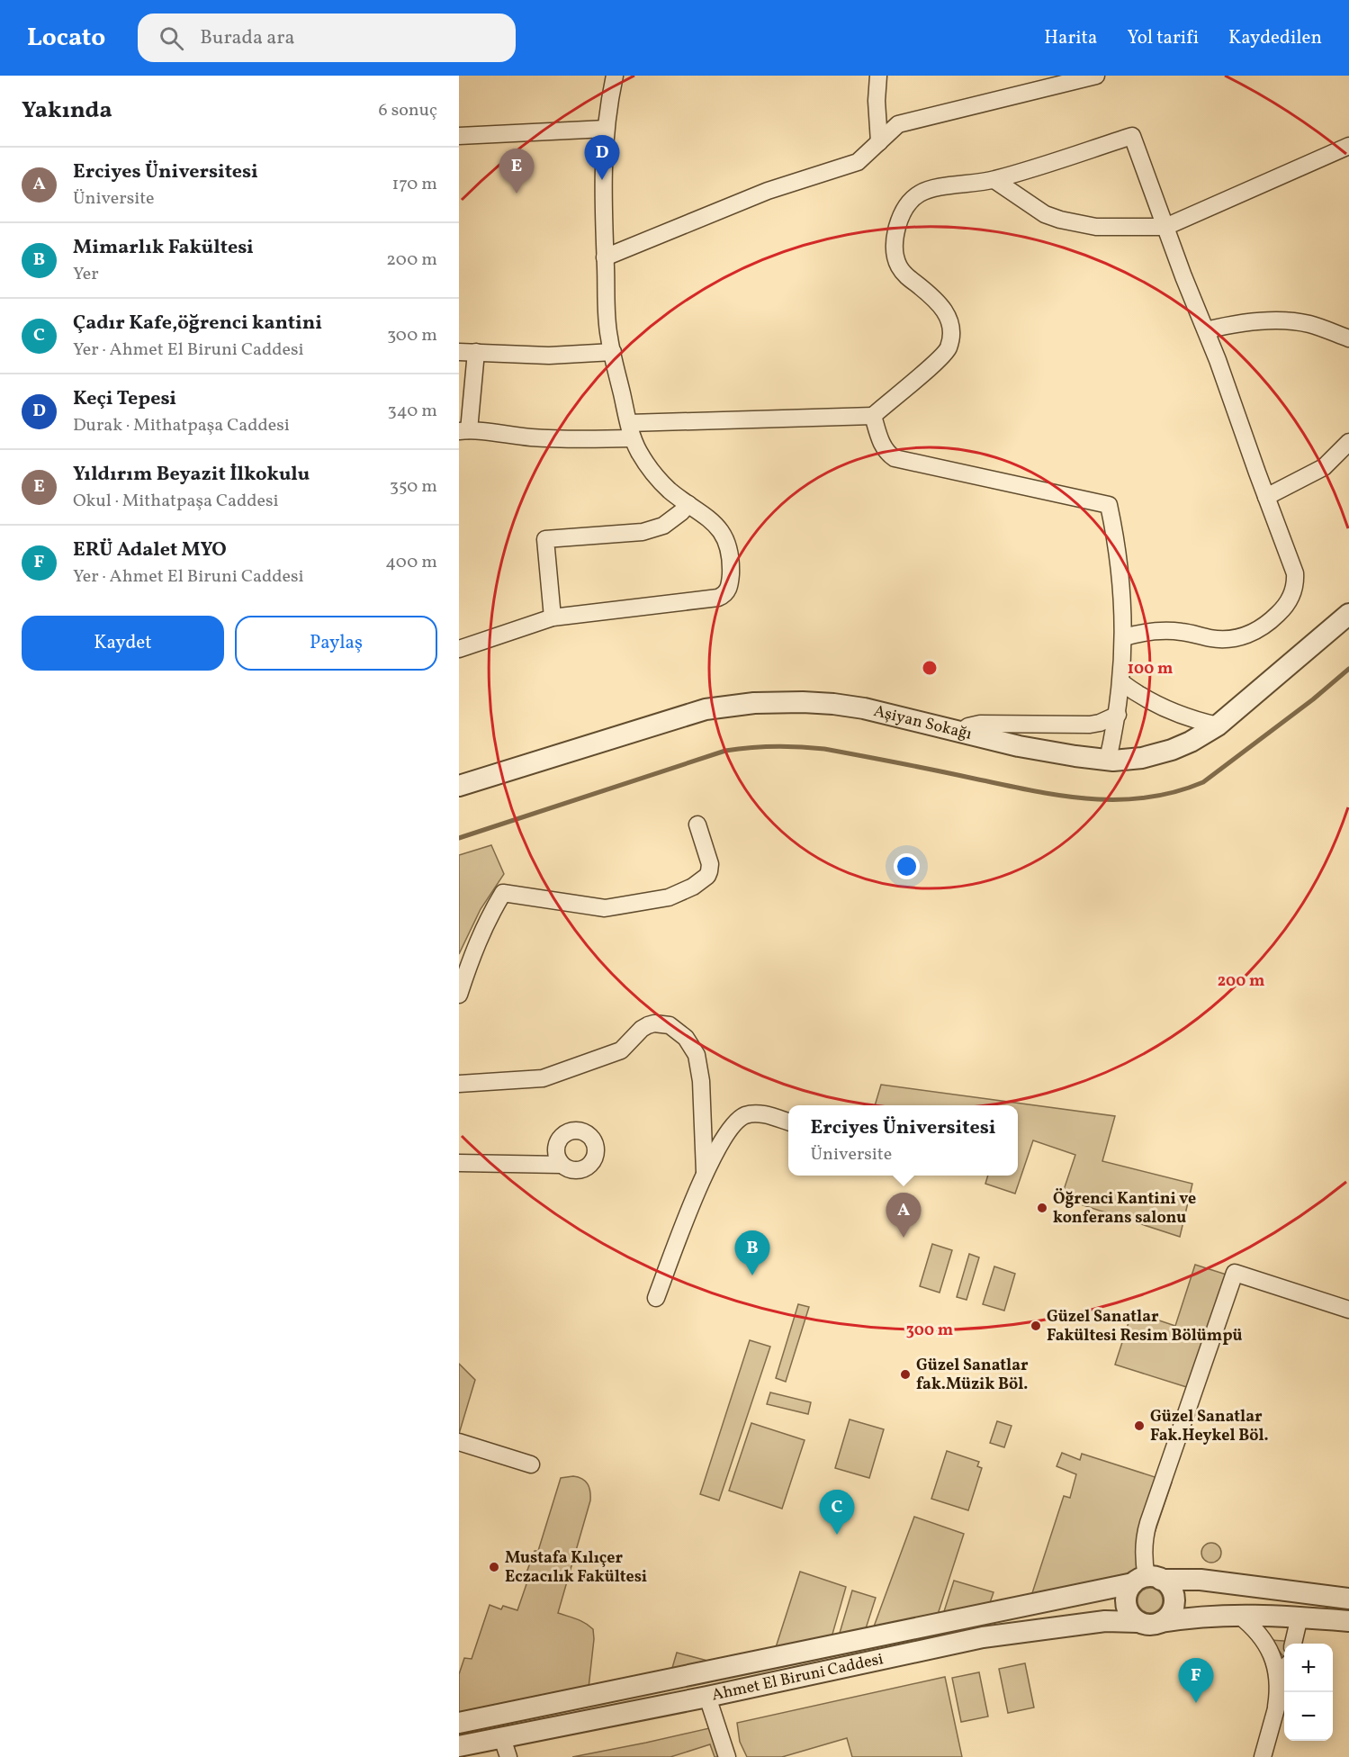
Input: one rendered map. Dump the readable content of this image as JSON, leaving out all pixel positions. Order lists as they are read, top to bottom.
{
  "streets": {
    "street": ["Aşiyan Sokağı", "Ahmet El Biruni Caddesi"]
  },
  "places": [
    "Öğrenci Kantini ve konferans salonu",
    "Güzel Sanatlar Fakültesi Resim Bölümpü",
    "Güzel Sanatlar fak.Müzik Böl.",
    "Güzel Sanatlar Fak.Heykel Böl.",
    "Mustafa Kılıçer Eczacılık Fakültesi"
  ],
  "page": {
    "header": "Locato",
    "search": "Burada ara",
    "nav": ["Harita", "Yol tarifi", "Kaydedilen"],
    "heading": ["Yakında", "6 sonuç"],
    "pins": [
      "D",
      "E",
      "A",
      "B",
      "C",
      "F"
    ],
    "list": [
      {
        "mark": "A",
        "name": "Erciyes Üniversitesi",
        "note": "Üniversite",
        "value": "170 m"
      },
      {
        "mark": "B",
        "name": "Mimarlık Fakültesi",
        "note": "Yer",
        "value": "200 m"
      },
      {
        "mark": "C",
        "name": "Çadır Kafe,öğrenci kantini",
        "note": "Yer · Ahmet El Biruni Caddesi",
        "value": "300 m"
      },
      {
        "mark": "D",
        "name": "Keçi Tepesi",
        "note": "Durak · Mithatpaşa Caddesi",
        "value": "340 m"
      },
      {
        "mark": "E",
        "name": "Yıldırım Beyazit İlkokulu",
        "note": "Okul · Mithatpaşa Caddesi",
        "value": "350 m"
      },
      {
        "mark": "F",
        "name": "ERÜ Adalet MYO",
        "note": "Yer · Ahmet El Biruni Caddesi",
        "value": "400 m"
      }
    ],
    "buttons": ["Kaydet", "Paylaş"],
    "popup": ["Erciyes Üniversitesi", "Üniversite"],
    "map_buttons": ["+", "−"]
  },
  "rings": ["100 m", "200 m", "300 m"]
}
